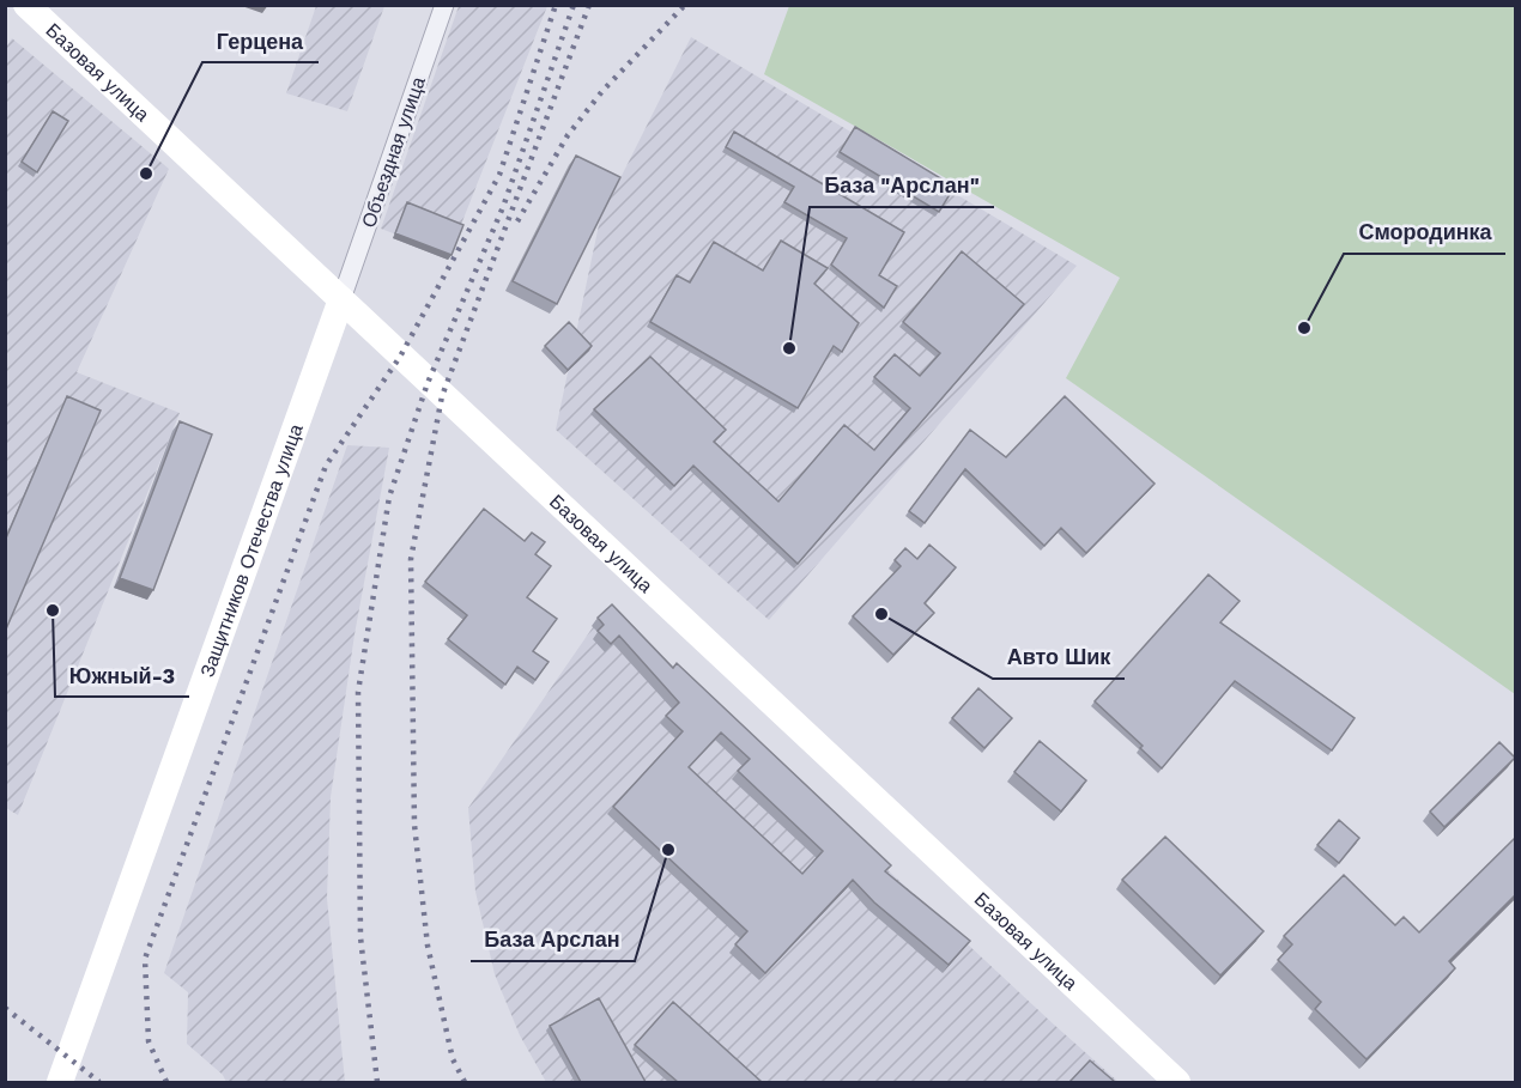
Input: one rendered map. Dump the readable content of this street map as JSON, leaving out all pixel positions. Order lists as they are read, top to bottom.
{
  "streets": {
    "main road": ["Базовая улица", "Защитников Отечества улица"],
    "street": ["Объездная улица"]
  },
  "crossings": [
    ["Базовая улица", "Объездная улица"],
    ["Базовая улица", "Защитников Отечества улица"],
    ["Объездная улица", "Защитников Отечества улица"]
  ],
  "places": [
    "Герцена",
    "Смородинка",
    "База \"Арслан\"",
    "Южный-3",
    "Авто Шик",
    "База Арслан"
  ]
}
